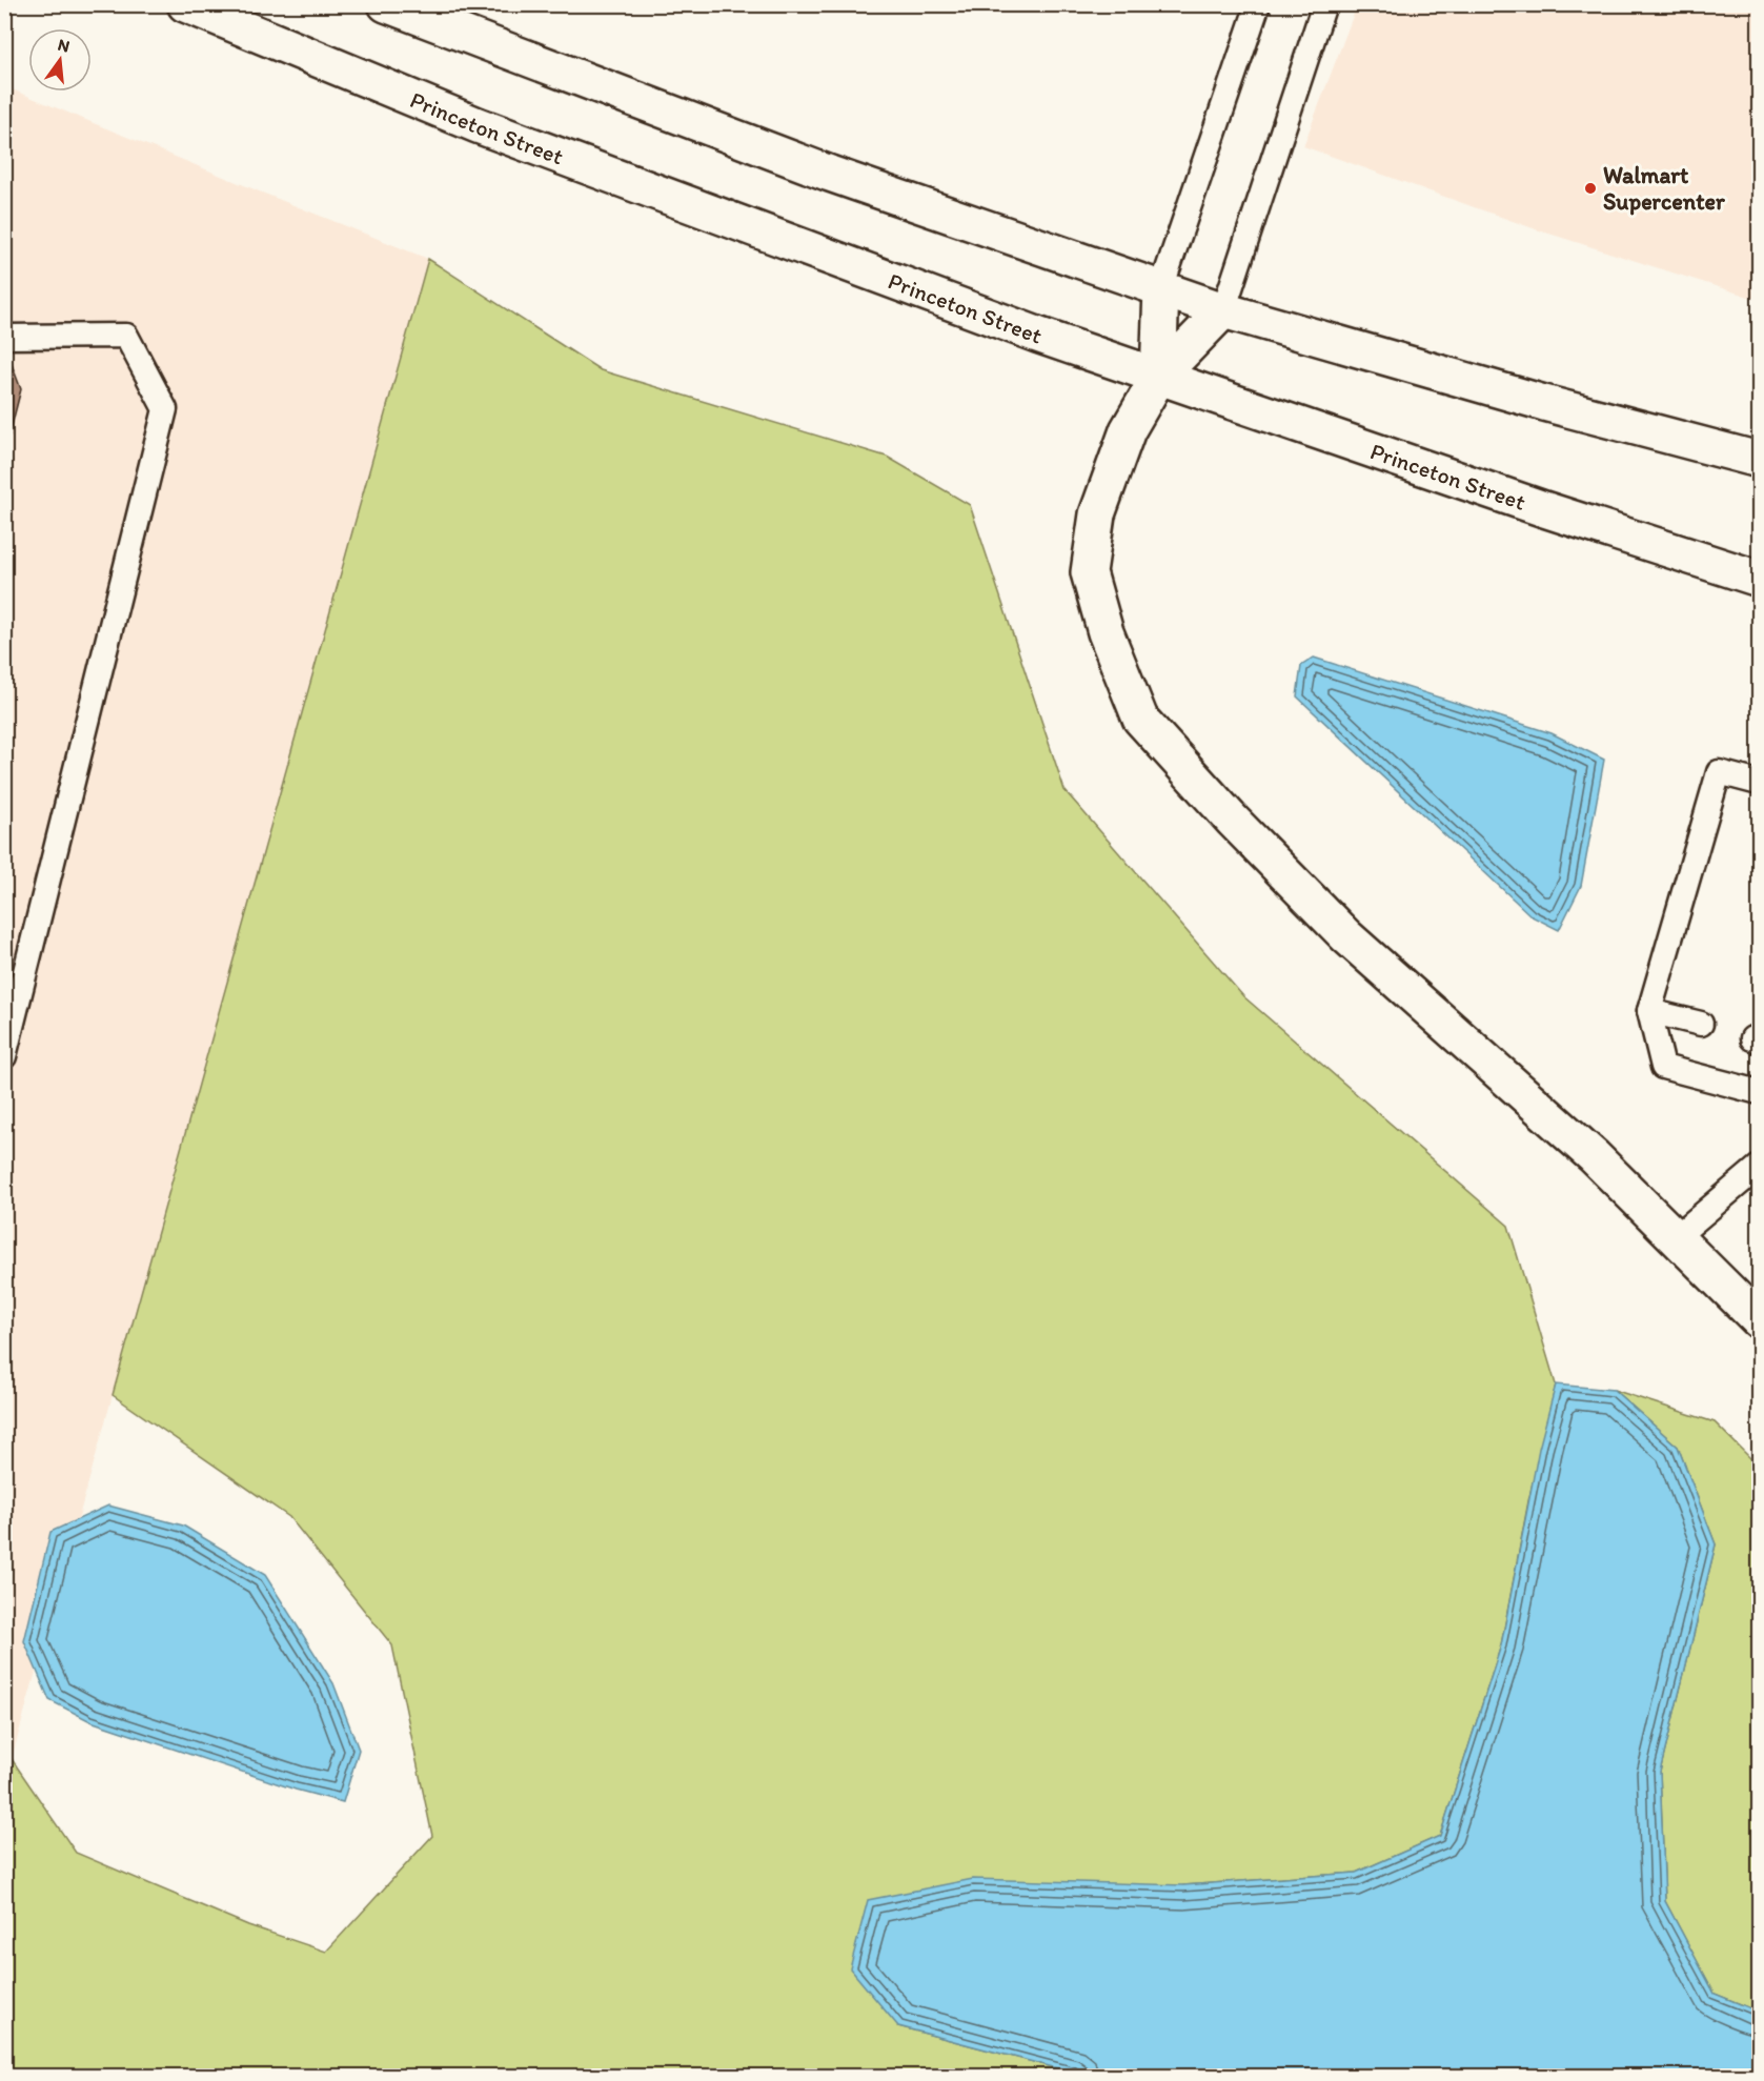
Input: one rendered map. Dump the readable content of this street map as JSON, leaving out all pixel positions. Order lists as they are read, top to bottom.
{
  "streets": {
    "main road": ["Princeton Street"]
  },
  "places": ["Walmart Supercenter"],
  "north": "top"
}
